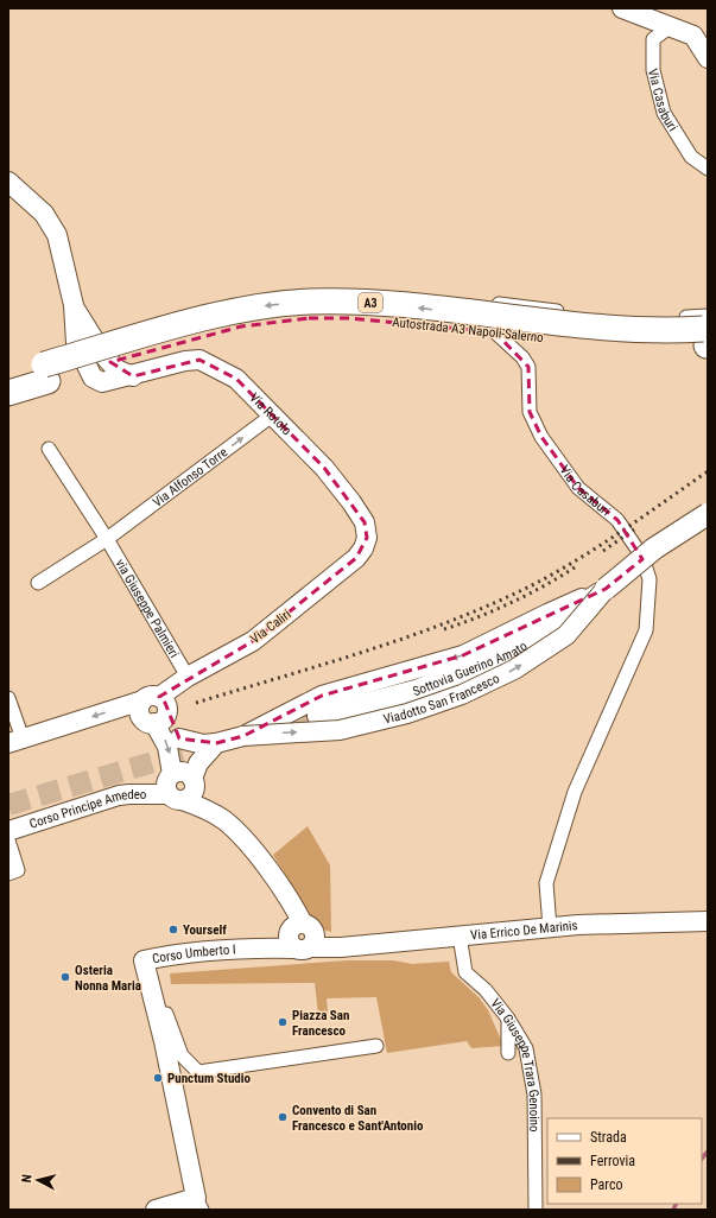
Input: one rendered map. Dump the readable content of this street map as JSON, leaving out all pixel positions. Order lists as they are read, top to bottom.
{
  "streets": {
    "highway": ["A3", "Autostrada A3 Napoli-Salerno"],
    "main road": [
      "Via Rotolo",
      "Via Caliri",
      "Sottovia Guerino Amato",
      "Viadotto San Francesco",
      "Corso Principe Amedeo",
      "Via Errico De Marinis",
      "Corso Umberto I"
    ],
    "street": [
      "Via Casaburi",
      "Via Alfonso Torre",
      "via Giuseppe Palmieri",
      "Via Giuseppe Trara Genoino"
    ]
  },
  "crossings": [
    ["Via Casaburi", "Autostrada A3 Napoli-Salerno"],
    ["Via Casaburi", "Via Errico De Marinis"],
    ["Via Rotolo", "Via Alfonso Torre"],
    ["Via Rotolo", "Via Caliri"],
    ["Via Alfonso Torre", "via Giuseppe Palmieri"],
    ["via Giuseppe Palmieri", "Via Caliri"],
    ["Via Caliri", "Corso Principe Amedeo"],
    ["Sottovia Guerino Amato", "Viadotto San Francesco"],
    ["Corso Principe Amedeo", "Via Errico De Marinis"],
    ["Corso Principe Amedeo", "Corso Umberto I"],
    ["Via Errico De Marinis", "Corso Umberto I"],
    ["Via Errico De Marinis", "Via Giuseppe Trara Genoino"]
  ],
  "one_way": ["Via Alfonso Torre"],
  "places": [
    "Yourself",
    "Osteria Nonna Maria",
    "Piazza San Francesco",
    "Punctum Studio",
    "Convento di San Francesco e Sant'Antonio"
  ],
  "legend": ["Strada", "Ferrovia", "Parco"],
  "north": "left"
}
